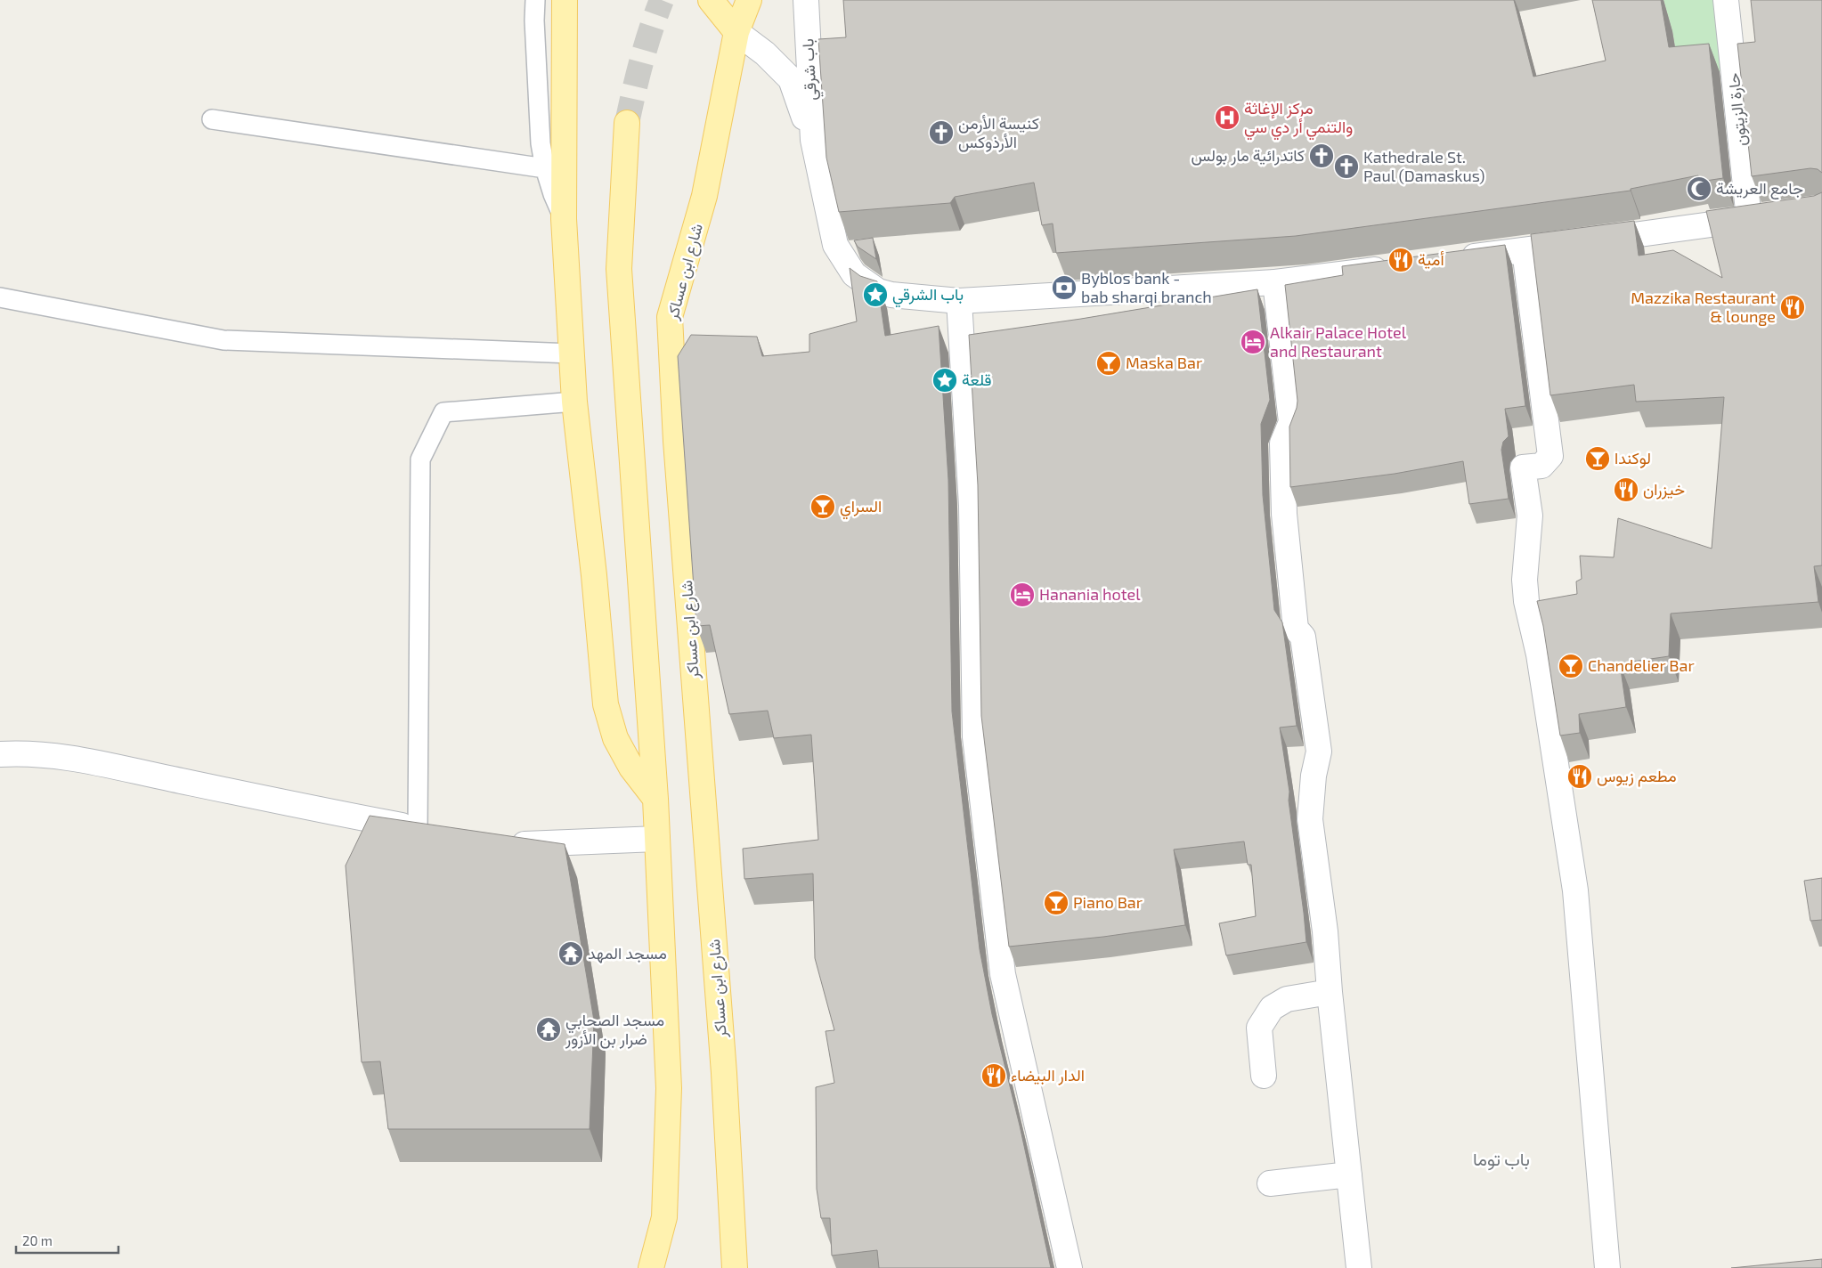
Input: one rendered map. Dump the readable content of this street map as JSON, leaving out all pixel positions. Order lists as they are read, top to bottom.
{
  "streets": {
    "main road": ["شارع ابن عساكر"],
    "street": ["باب شرقي", "حارة الزيتون"]
  },
  "crossings": [
    ["باب شرقي", "شارع ابن عساكر"]
  ],
  "districts": ["باب توما"],
  "places": {
    "hospital": ["مركز الإغاثة والتنمي أر دي سي"],
    "church": ["كنيسة الأرمن الأرذوكس", "كاتدرائية مار بولس", "Kathedrale St. Paul (Damaskus)"],
    "mosque": ["جامع العريشة"],
    "restaurant": [
      "أمية",
      "Mazzika Restaurant & lounge",
      "خيزران",
      "مطعم زيوس",
      "الدار البيضاء"
    ],
    "bank": ["Byblos bank - bab sharqi branch"],
    "place": ["باب الشرقي", "قلعة"],
    "hotel": ["Alkair Palace Hotel and Restaurant", "Hanania hotel"],
    "bar": [
      "Maska Bar",
      "لوكندا",
      "السراي",
      "Chandelier Bar",
      "Piano Bar"
    ],
    "temple": ["مسجد المهد", "مسجد الصحابي ضرار بن الأزور"]
  },
  "scale_bar": "20 m"
}
